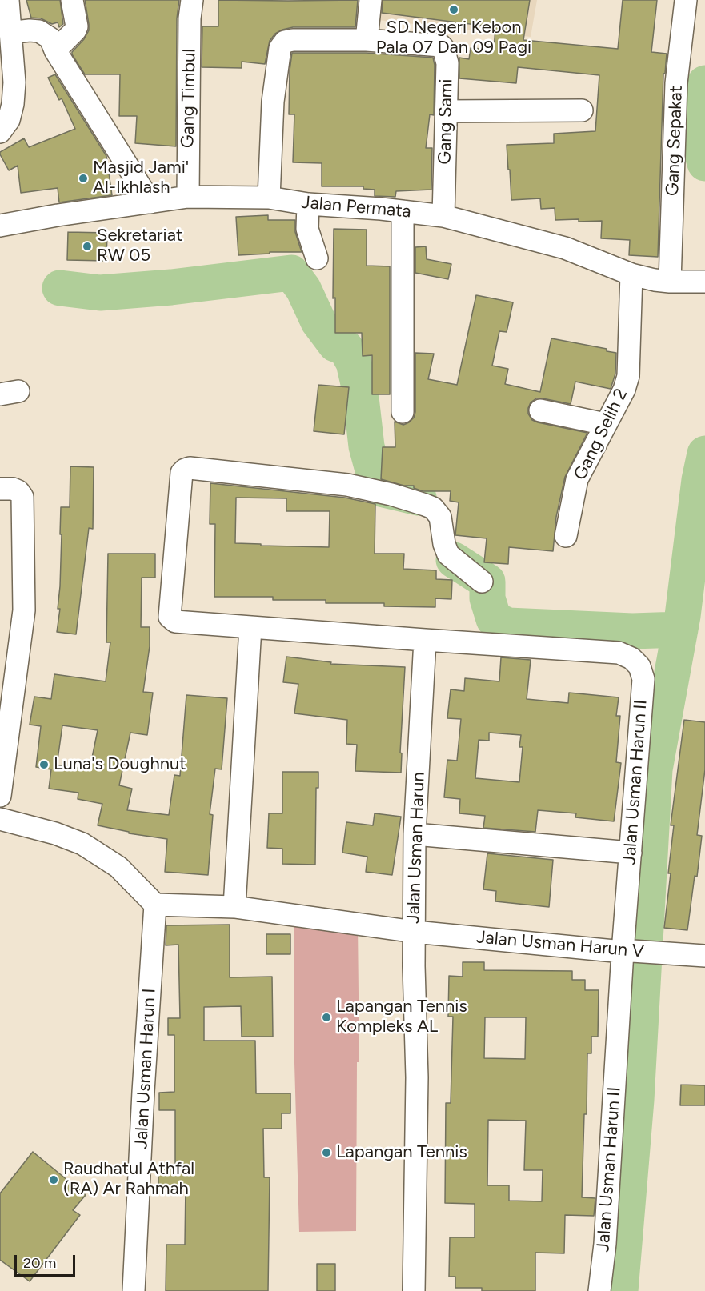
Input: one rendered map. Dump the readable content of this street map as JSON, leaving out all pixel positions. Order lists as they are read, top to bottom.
{
  "streets": {
    "street": [
      "Gang Timbul",
      "Gang Sami",
      "Gang Sepakat",
      "Jalan Permata",
      "Gang Selih 2",
      "Jalan Usman Harun II",
      "Jalan Usman Harun",
      "Jalan Usman Harun V",
      "Jalan Usman Harun I"
    ]
  },
  "crossings": [
    ["Gang Timbul", "Jalan Permata"],
    ["Gang Sami", "Jalan Permata"],
    ["Gang Sepakat", "Jalan Permata"],
    ["Jalan Permata", "Gang Selih 2"],
    ["Jalan Usman Harun II", "Jalan Usman Harun"],
    ["Jalan Usman Harun II", "Jalan Usman Harun V"],
    ["Jalan Usman Harun", "Jalan Usman Harun V"],
    ["Jalan Usman Harun", "Jalan Usman Harun I"]
  ],
  "places": [
    "SD Negeri Kebon Pala 07 Dan 09 Pagi",
    "Masjid Jami' Al-Ikhlash",
    "Sekretariat RW 05",
    "Luna's Doughnut",
    "Lapangan Tennis Kompleks AL",
    "Lapangan Tennis",
    "Raudhatul Athfal (RA) Ar Rahmah"
  ],
  "scale_bar": "20 m"
}
